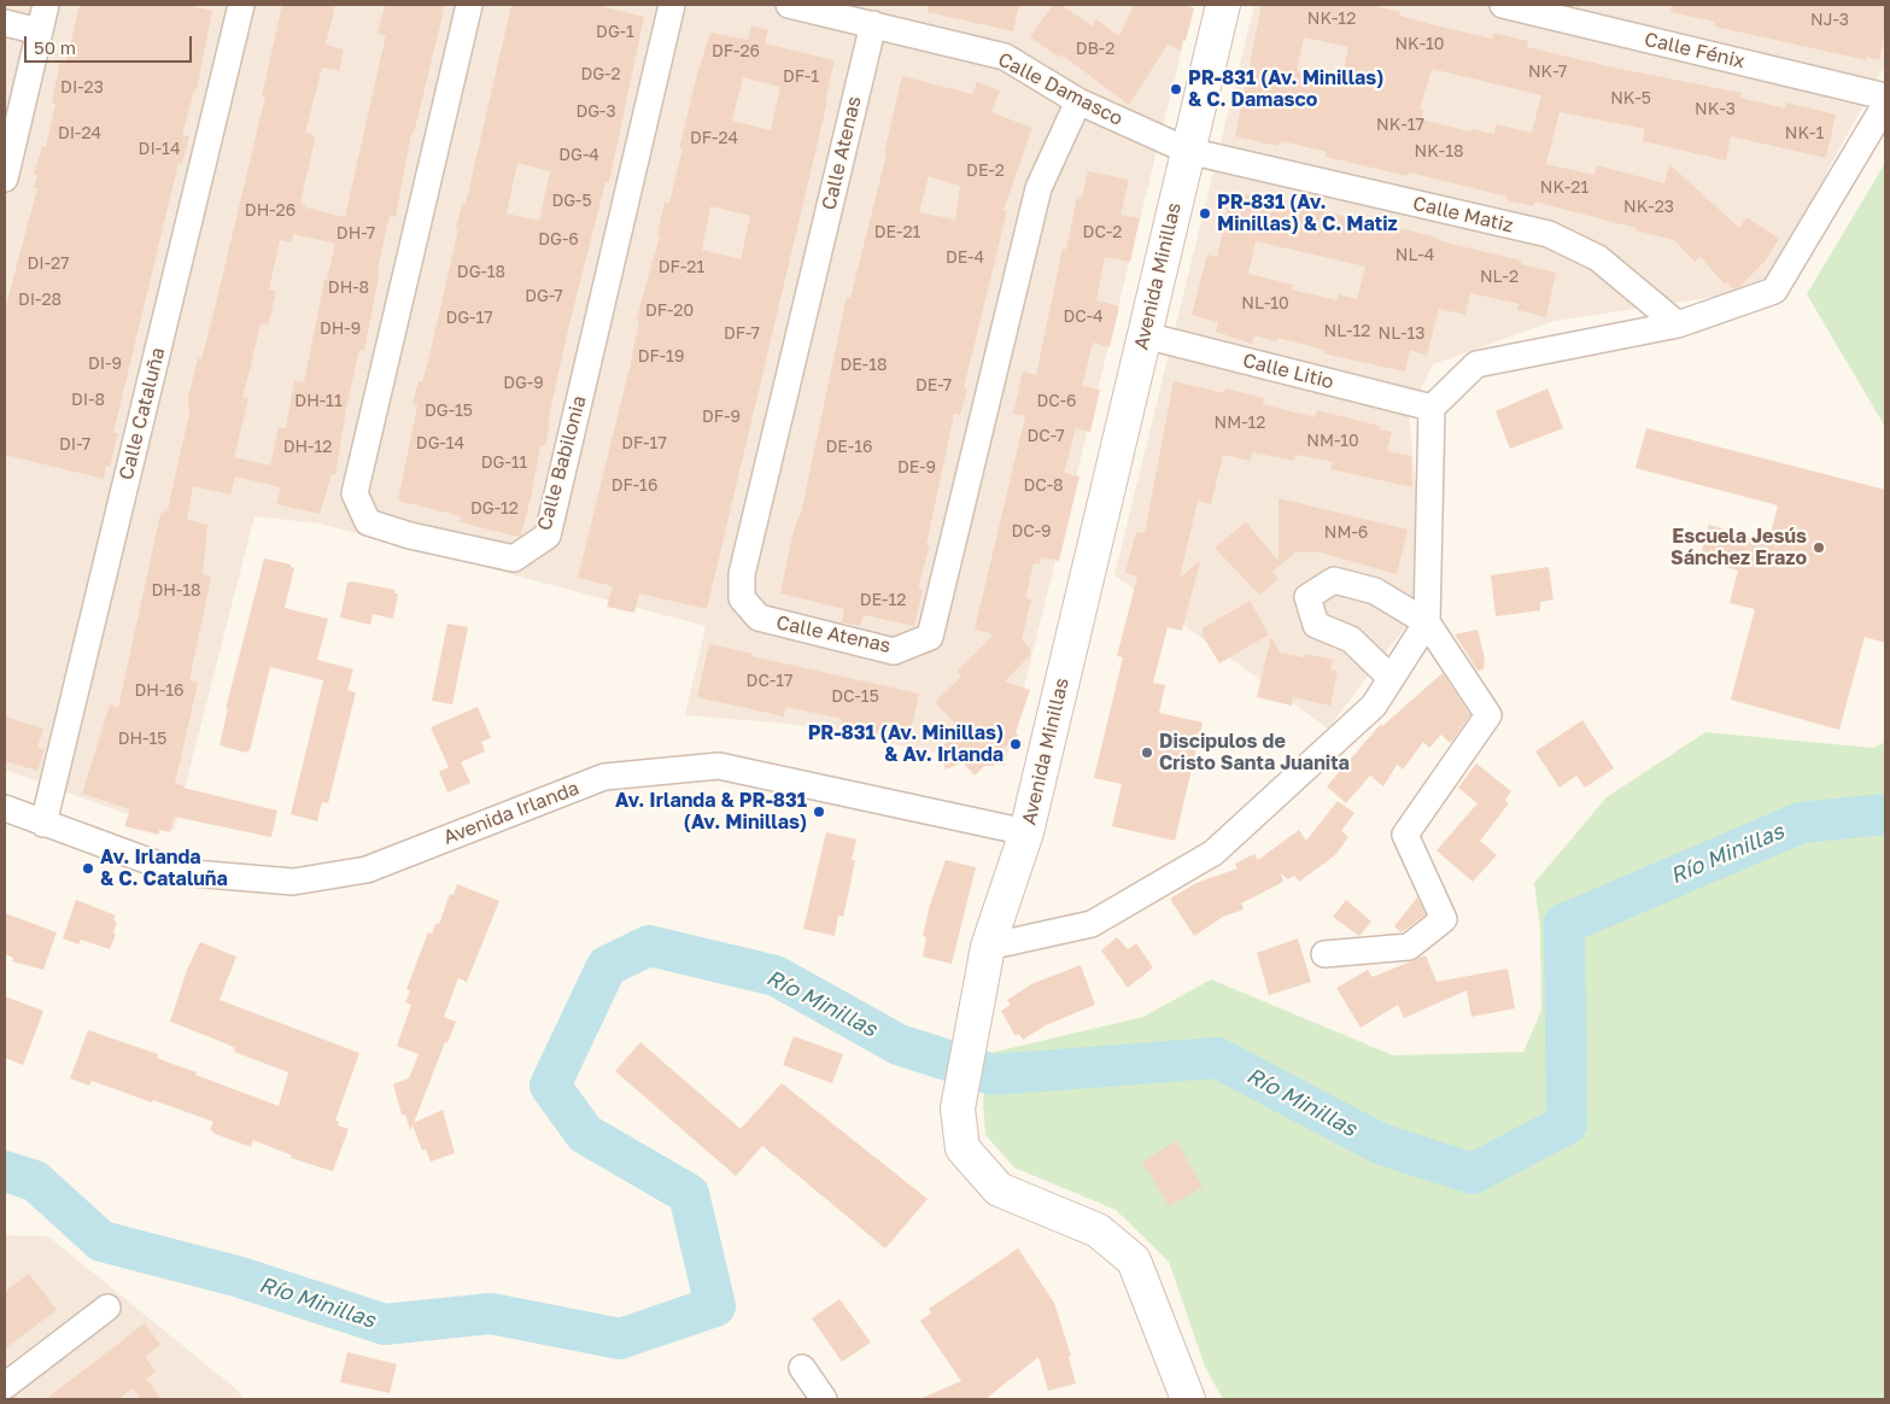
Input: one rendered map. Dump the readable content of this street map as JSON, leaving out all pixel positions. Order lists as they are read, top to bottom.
{
  "streets": {
    "street": [
      "Calle Fénix",
      "Calle Damasco",
      "Calle Atenas",
      "Calle Matiz",
      "Avenida Minillas",
      "Calle Litio",
      "Calle Cataluña",
      "Calle Babilonia",
      "Avenida Irlanda"
    ]
  },
  "crossings": [
    ["Calle Damasco", "Calle Atenas"],
    ["Calle Damasco", "Calle Matiz"],
    ["Calle Damasco", "Avenida Minillas"],
    ["Calle Matiz", "Avenida Minillas"],
    ["Avenida Minillas", "Calle Litio"],
    ["Avenida Minillas", "Avenida Irlanda"],
    ["Calle Cataluña", "Avenida Irlanda"]
  ],
  "water": ["Río Minillas"],
  "places": [
    "PR-831 (Av. Minillas) & C. Damasco",
    "PR-831 (Av. Minillas) & C. Matiz",
    "Escuela Jesús Sánchez Erazo",
    "PR-831 (Av. Minillas) & Av. Irlanda",
    "Discipulos de Cristo Santa Juanita",
    "Av. Irlanda & PR-831 (Av. Minillas)",
    "Av. Irlanda & C. Cataluña"
  ],
  "house_numbers": [
    "NK-12",
    "NJ-3",
    "DG-1",
    "NK-10",
    "DB-2",
    "DF-26",
    "NK-7",
    "DG-2",
    "DF-1",
    "DI-23",
    "NK-5",
    "NK-3",
    "DG-3",
    "NK-17",
    "DI-24",
    "NK-1",
    "DF-24",
    "DI-14",
    "NK-18",
    "DG-4",
    "DE-2",
    "NK-21",
    "DG-5",
    "NK-23",
    "DH-26",
    "DE-21",
    "DC-2",
    "DH-7",
    "DG-6",
    "NL-4",
    "DE-4",
    "DI-27",
    "DF-21",
    "DG-18",
    "NL-2",
    "DH-8",
    "DG-7",
    "DI-28",
    "NL-10",
    "DF-20",
    "DC-4",
    "DG-17",
    "DH-9",
    "NL-12",
    "DF-7",
    "NL-13",
    "DF-19",
    "DI-9",
    "DE-18",
    "DG-9",
    "DE-7",
    "DI-8",
    "DH-11",
    "DC-6",
    "DG-15",
    "DF-9",
    "NM-12",
    "DC-7",
    "NM-10",
    "DG-14",
    "DF-17",
    "DI-7",
    "DH-12",
    "DE-16",
    "DG-11",
    "DE-9",
    "DF-16",
    "DC-8",
    "DG-12",
    "DC-9",
    "NM-6",
    "DH-18",
    "DE-12",
    "DC-17",
    "DH-16",
    "DC-15",
    "DH-15"
  ],
  "scale_bar": "50 m"
}
